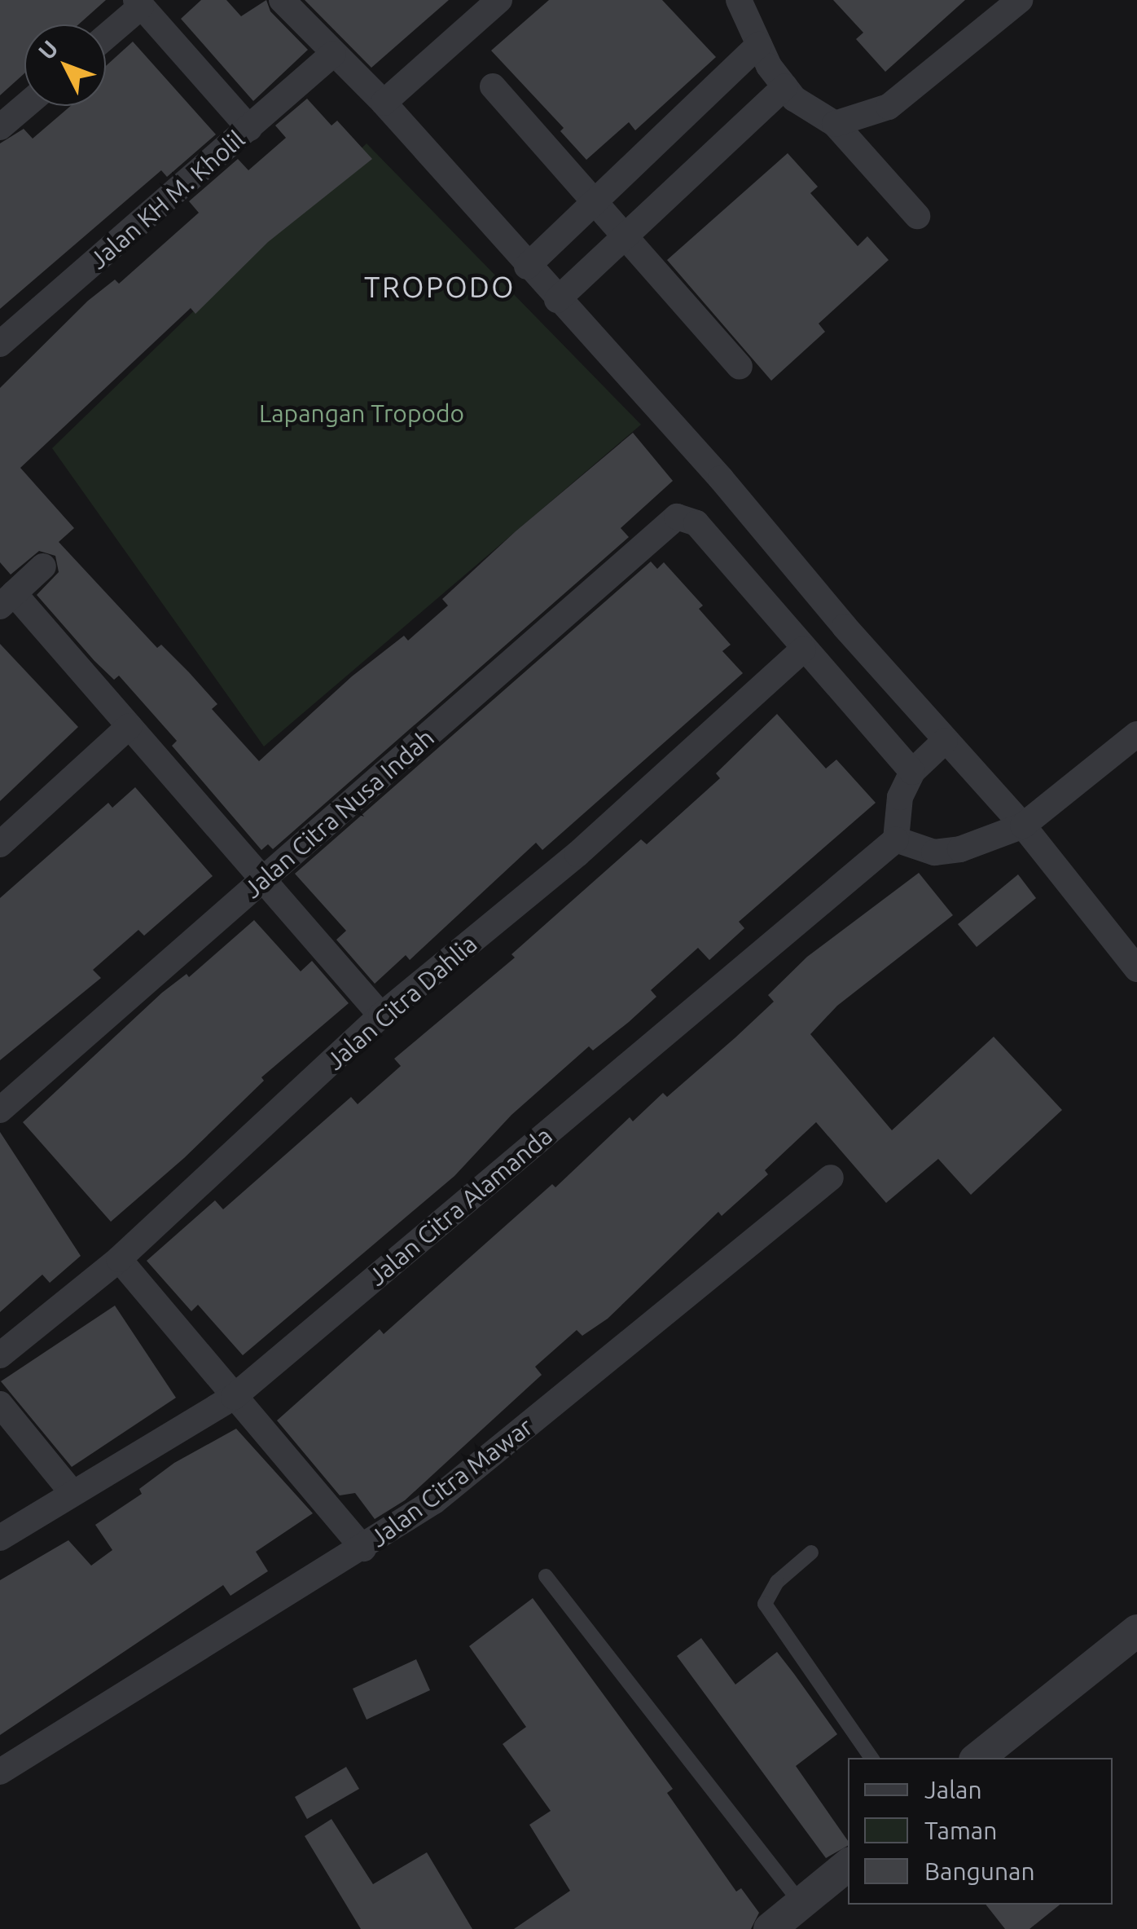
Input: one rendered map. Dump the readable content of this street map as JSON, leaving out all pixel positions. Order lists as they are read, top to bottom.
{
  "streets": {
    "street": [
      "Jalan KH M. Kholil",
      "Jalan Citra Nusa Indah",
      "Jalan Citra Dahlia",
      "Jalan Citra Alamanda",
      "Jalan Citra Mawar"
    ]
  },
  "crossings": [
    ["Jalan Citra Nusa Indah", "Jalan Citra Dahlia"]
  ],
  "districts": ["TROPODO"],
  "parks": ["Lapangan Tropodo"],
  "legend": ["Jalan", "Taman", "Bangunan"],
  "north": "top left"
}
